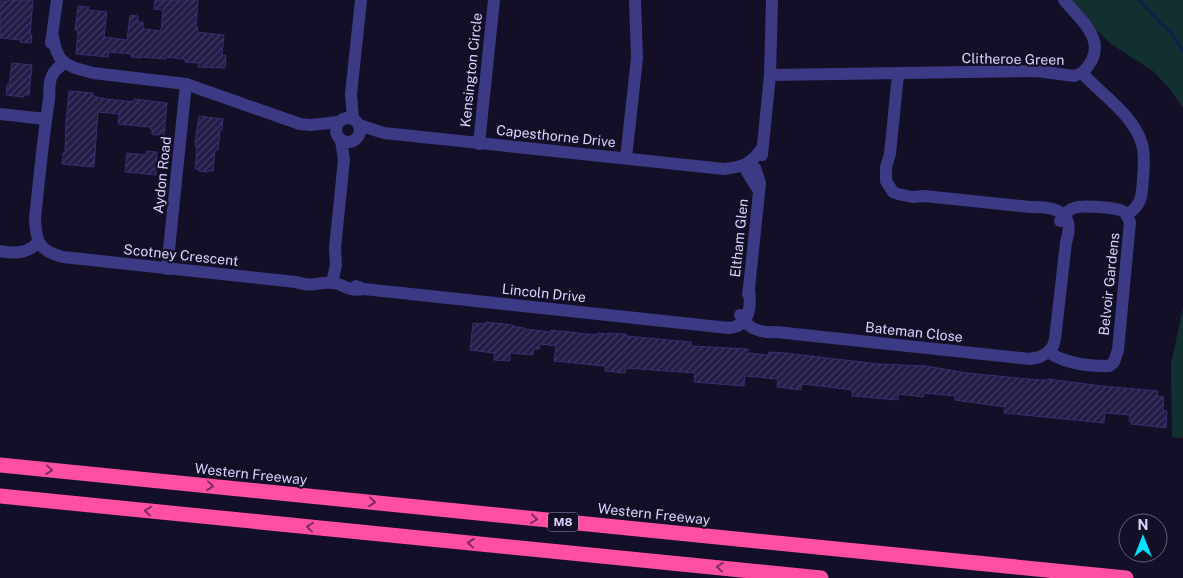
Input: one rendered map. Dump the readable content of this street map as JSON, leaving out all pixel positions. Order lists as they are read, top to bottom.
{
  "streets": {
    "highway": ["Western Freeway", "M8"],
    "street": [
      "Clitheroe Green",
      "Kensington Circle",
      "Capesthorne Drive",
      "Aydon Road",
      "Eltham Glen",
      "Scotney Crescent",
      "Belvoir Gardens",
      "Lincoln Drive",
      "Bateman Close"
    ]
  },
  "crossings": [
    ["Clitheroe Green", "Belvoir Gardens"],
    ["Kensington Circle", "Capesthorne Drive"],
    ["Capesthorne Drive", "Aydon Road"],
    ["Capesthorne Drive", "Eltham Glen"],
    ["Aydon Road", "Scotney Crescent"],
    ["Eltham Glen", "Lincoln Drive"],
    ["Eltham Glen", "Bateman Close"],
    ["Scotney Crescent", "Lincoln Drive"],
    ["Belvoir Gardens", "Bateman Close"],
    ["Lincoln Drive", "Bateman Close"]
  ],
  "north": "top"
}
